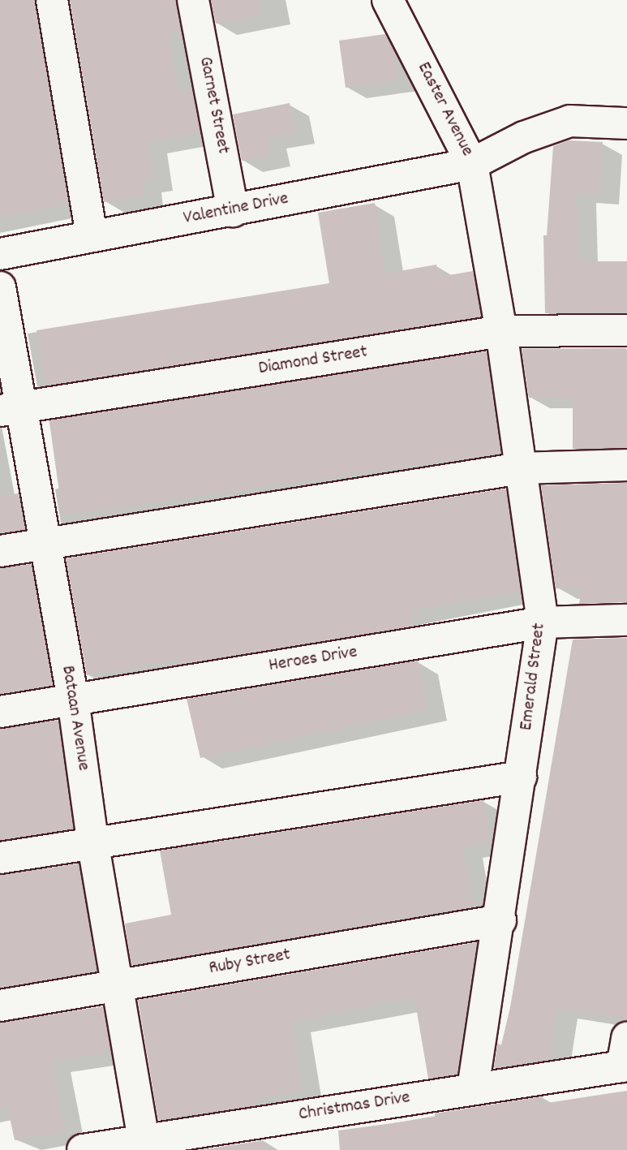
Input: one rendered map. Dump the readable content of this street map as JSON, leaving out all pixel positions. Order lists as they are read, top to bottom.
{
  "streets": {
    "street": [
      "Garnet Street",
      "Easter Avenue",
      "Valentine Drive",
      "Diamond Street",
      "Heroes Drive",
      "Emerald Street",
      "Bataan Avenue",
      "Ruby Street",
      "Christmas Drive"
    ]
  },
  "crossings": [
    ["Garnet Street", "Valentine Drive"],
    ["Easter Avenue", "Valentine Drive"],
    ["Easter Avenue", "Emerald Street"],
    ["Valentine Drive", "Emerald Street"],
    ["Diamond Street", "Emerald Street"],
    ["Diamond Street", "Bataan Avenue"],
    ["Heroes Drive", "Emerald Street"],
    ["Heroes Drive", "Bataan Avenue"],
    ["Emerald Street", "Ruby Street"],
    ["Emerald Street", "Christmas Drive"],
    ["Bataan Avenue", "Ruby Street"],
    ["Bataan Avenue", "Christmas Drive"]
  ]
}
